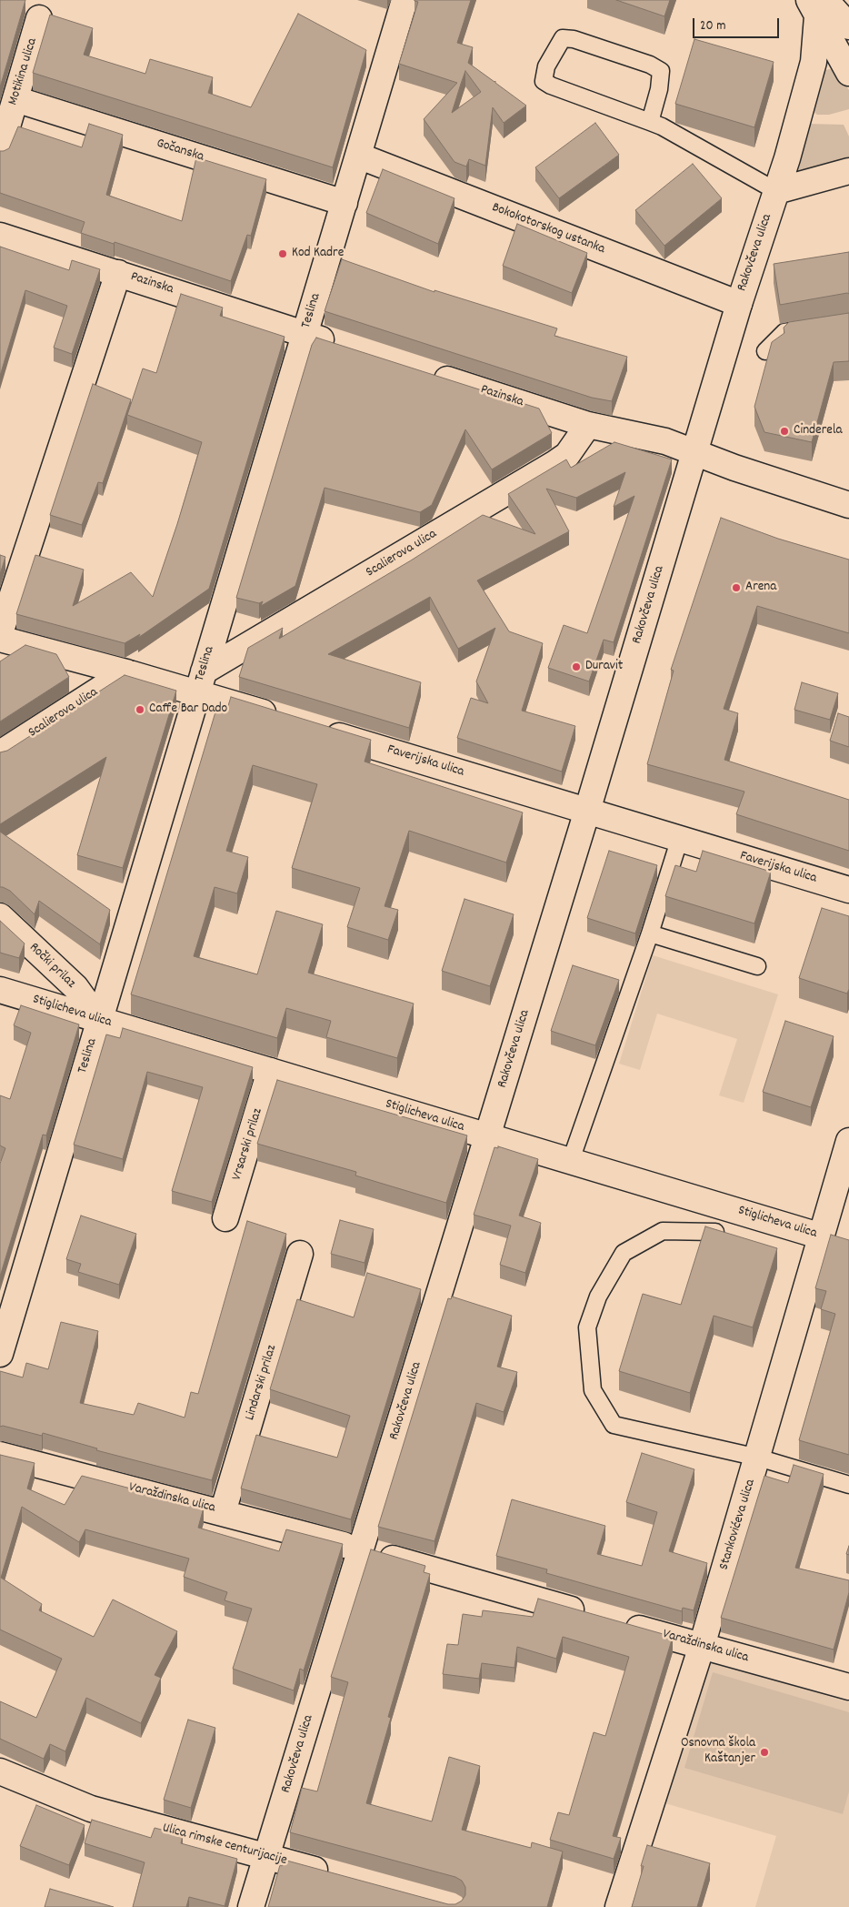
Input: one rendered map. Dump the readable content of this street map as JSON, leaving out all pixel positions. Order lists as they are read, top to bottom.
{
  "streets": {
    "street": [
      "Motikina ulica",
      "Gočanska",
      "Bokokotorskog ustanka",
      "Rakovčeva ulica",
      "Pazinska",
      "Teslina",
      "Scalierova ulica",
      "Faverijska ulica",
      "Ročki prilaz",
      "Stiglicheva ulica",
      "Vrsarski prilaz",
      "Lindarski prilaz",
      "Varaždinska ulica",
      "Stankovićeva ulica",
      "Ulica rimske centurijacije"
    ]
  },
  "crossings": [
    ["Motikina ulica", "Gočanska"],
    ["Gočanska", "Teslina"],
    ["Bokokotorskog ustanka", "Rakovčeva ulica"],
    ["Bokokotorskog ustanka", "Teslina"],
    ["Rakovčeva ulica", "Pazinska"],
    ["Rakovčeva ulica", "Faverijska ulica"],
    ["Rakovčeva ulica", "Stiglicheva ulica"],
    ["Rakovčeva ulica", "Ulica rimske centurijacije"],
    ["Pazinska", "Teslina"],
    ["Pazinska", "Scalierova ulica"],
    ["Teslina", "Scalierova ulica"],
    ["Teslina", "Ročki prilaz"],
    ["Teslina", "Stiglicheva ulica"],
    ["Ročki prilaz", "Stiglicheva ulica"],
    ["Stiglicheva ulica", "Vrsarski prilaz"],
    ["Stiglicheva ulica", "Stankovićeva ulica"],
    ["Lindarski prilaz", "Varaždinska ulica"],
    ["Varaždinska ulica", "Stankovićeva ulica"]
  ],
  "places": [
    "Kod Kadre",
    "Cinderela",
    "Arena",
    "Duravit",
    "Caffe Bar Dado",
    "Osnovna škola Kaštanjer"
  ],
  "scale_bar": "20 m"
}
